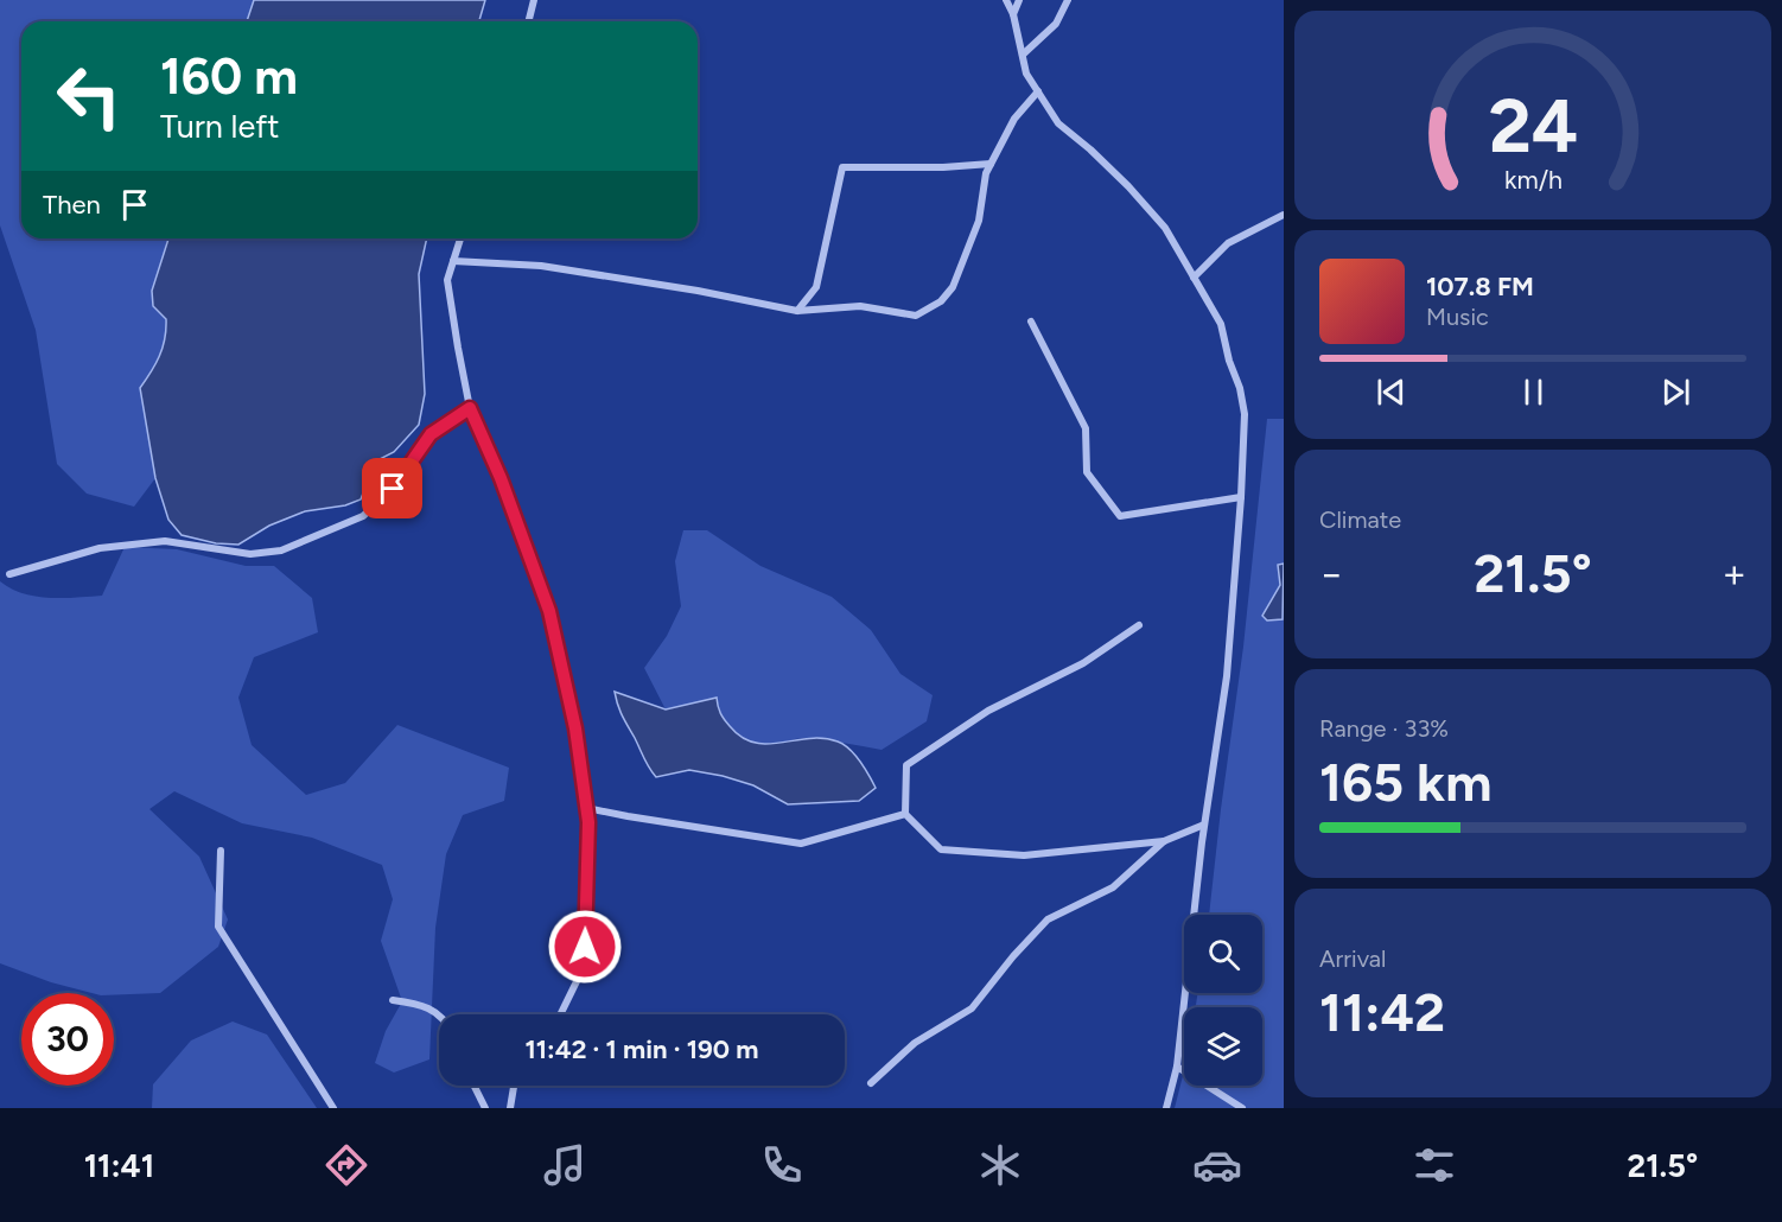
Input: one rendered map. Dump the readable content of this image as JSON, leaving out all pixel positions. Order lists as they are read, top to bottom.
{
  "page": {
    "turn": ["160 m", "Turn left"],
    "then": "Then",
    "song": ["107.8 FM", "Music"],
    "tile": [
      "Climate",
      ["Range · 33%", "165 km"],
      ["Arrival", "11:42"]
    ],
    "heat": ["−", "21.5°", "+"],
    "limit": "30",
    "trip": "11:42 · 1 min · 190 m",
    "tabs": ["11:41", "21.5°"],
    "gauge": ["24", "km/h"]
  }
}
